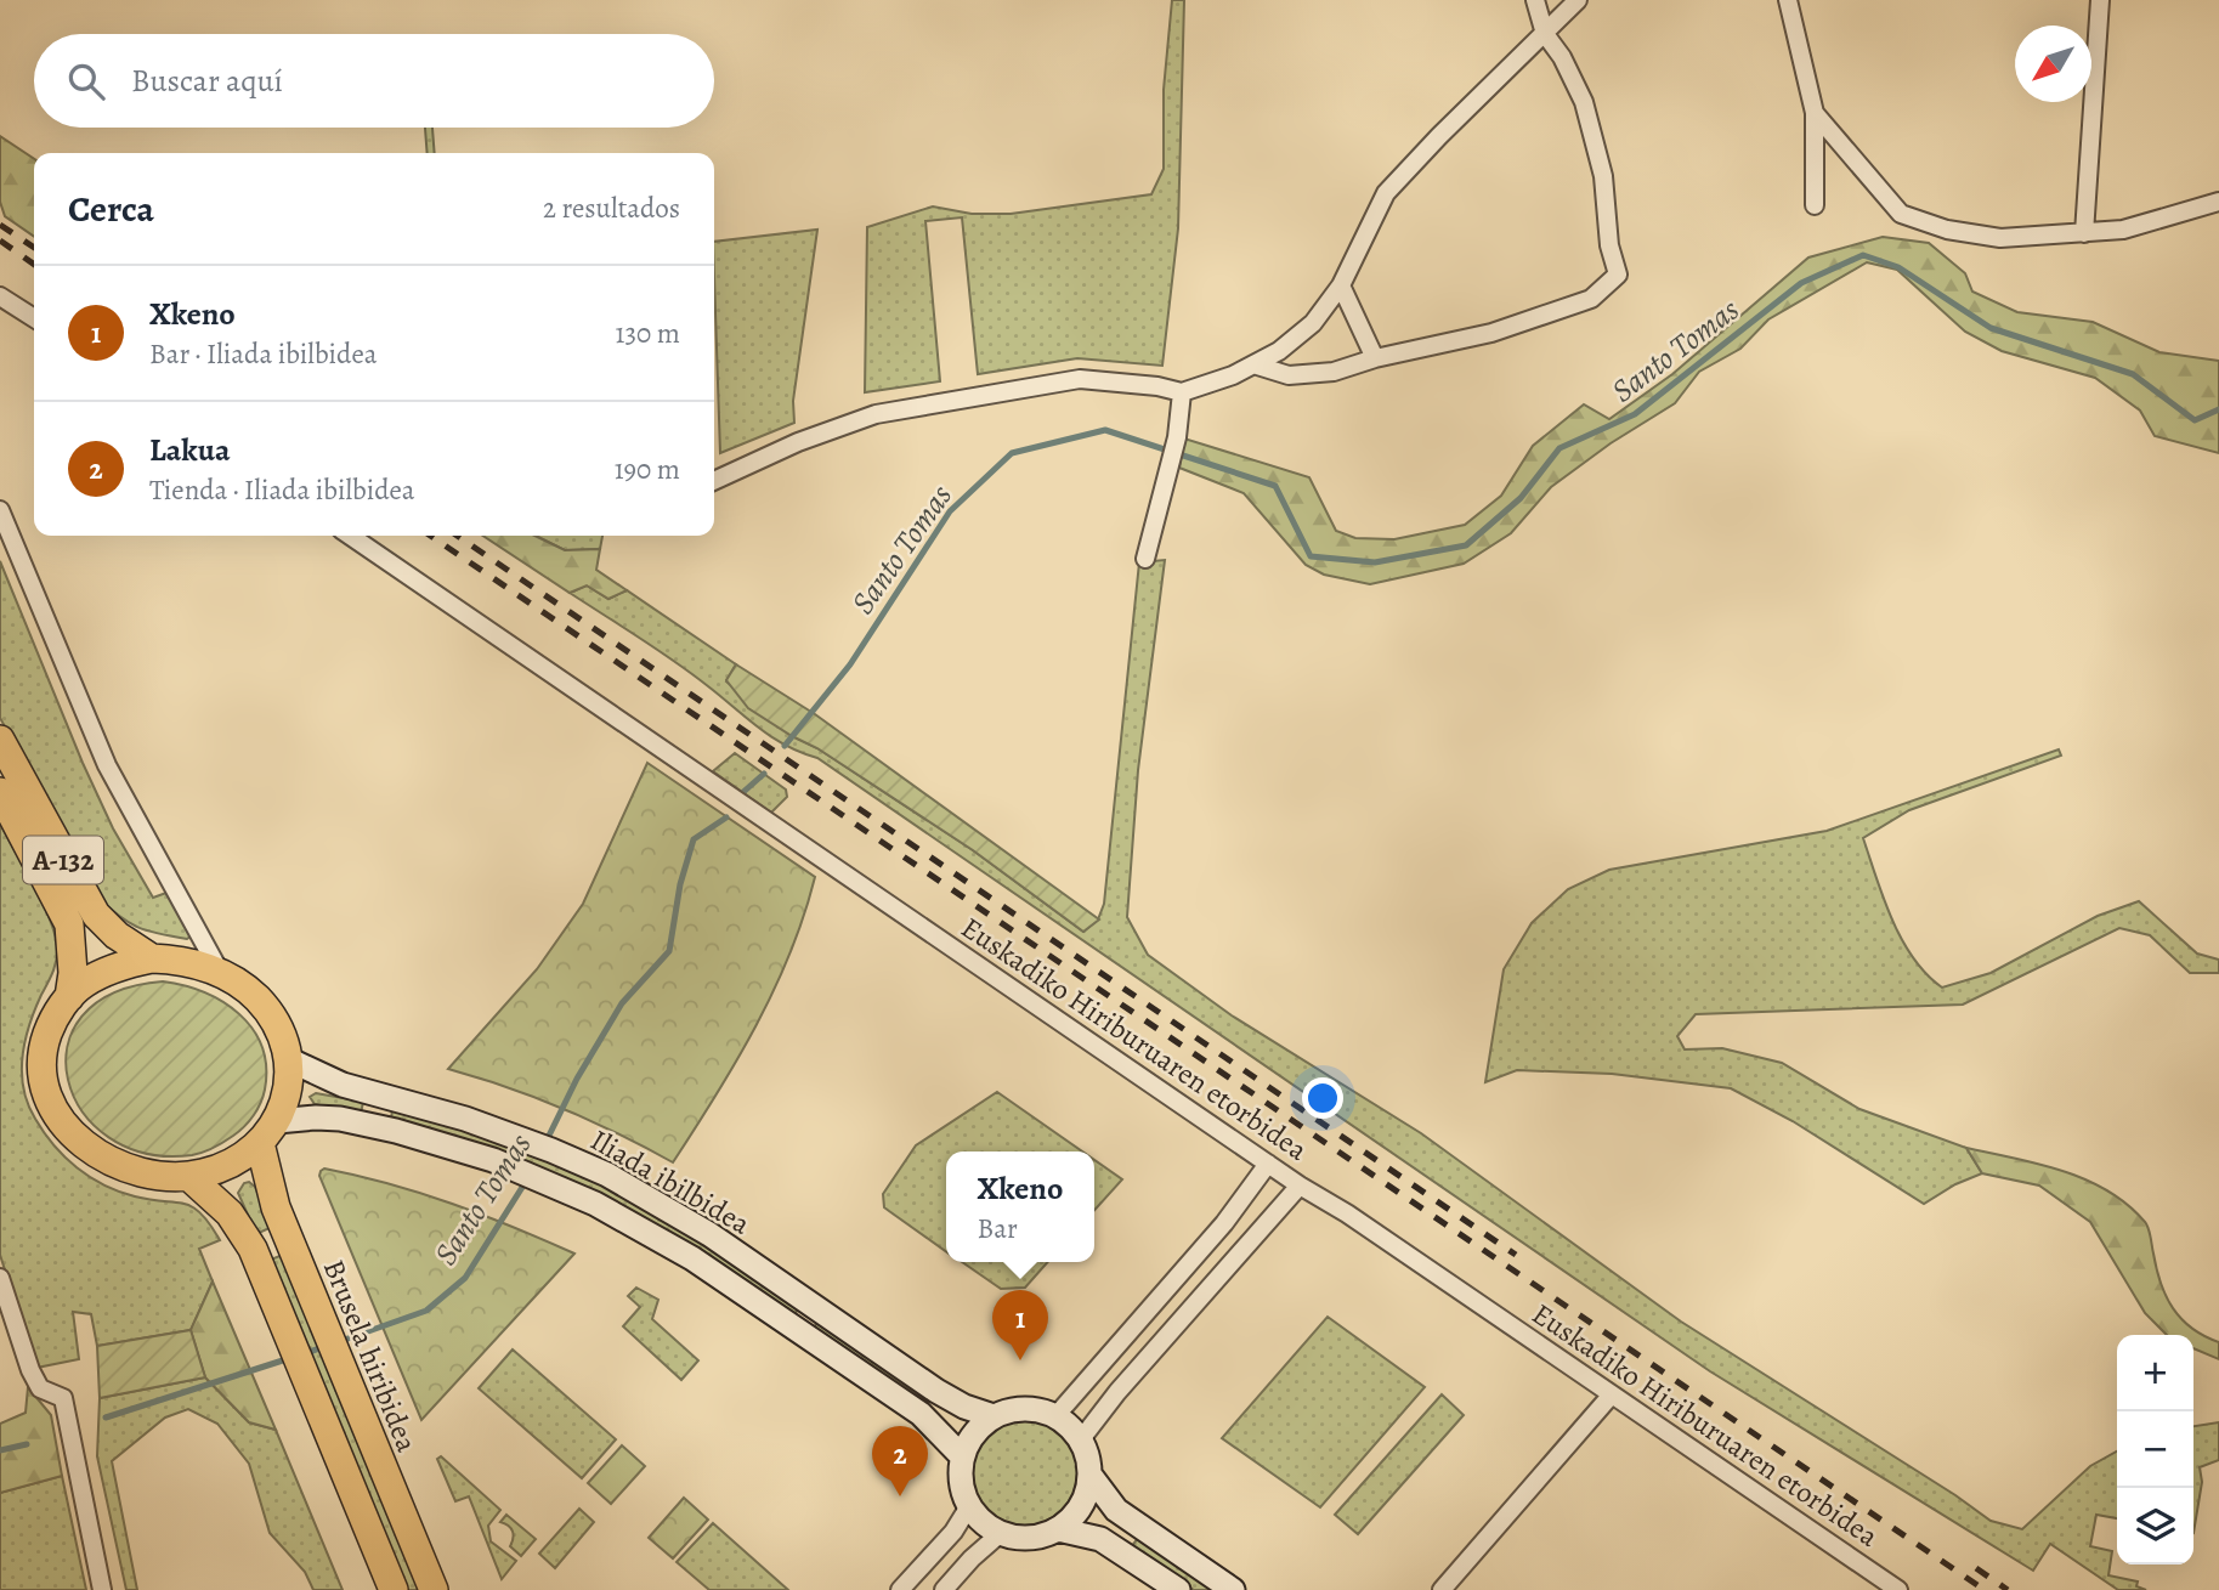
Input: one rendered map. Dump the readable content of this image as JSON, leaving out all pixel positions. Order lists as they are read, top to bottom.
{
  "streets": {
    "main road": ["A-132", "Brusela hiribidea"],
    "street": ["Euskadiko Hiriburuaren etorbidea", "Iliada ibilbidea"]
  },
  "crossings": [
    ["A-132", "Iliada ibilbidea"],
    ["A-132", "Brusela hiribidea"],
    ["Iliada ibilbidea", "Brusela hiribidea"]
  ],
  "water": ["Santo Tomas"],
  "north": "bottom left",
  "page": {
    "search": "Buscar aquí",
    "heading": ["Cerca", "2 resultados"],
    "list": [
      {
        "mark": "1",
        "name": "Xkeno",
        "note": "Bar · Iliada ibilbidea",
        "value": "130 m"
      },
      {
        "mark": "2",
        "name": "Lakua",
        "note": "Tienda · Iliada ibilbidea",
        "value": "190 m"
      }
    ],
    "popup": ["Xkeno", "Bar"],
    "pins": ["1", "2"],
    "map_buttons": ["+", "−"]
  }
}
